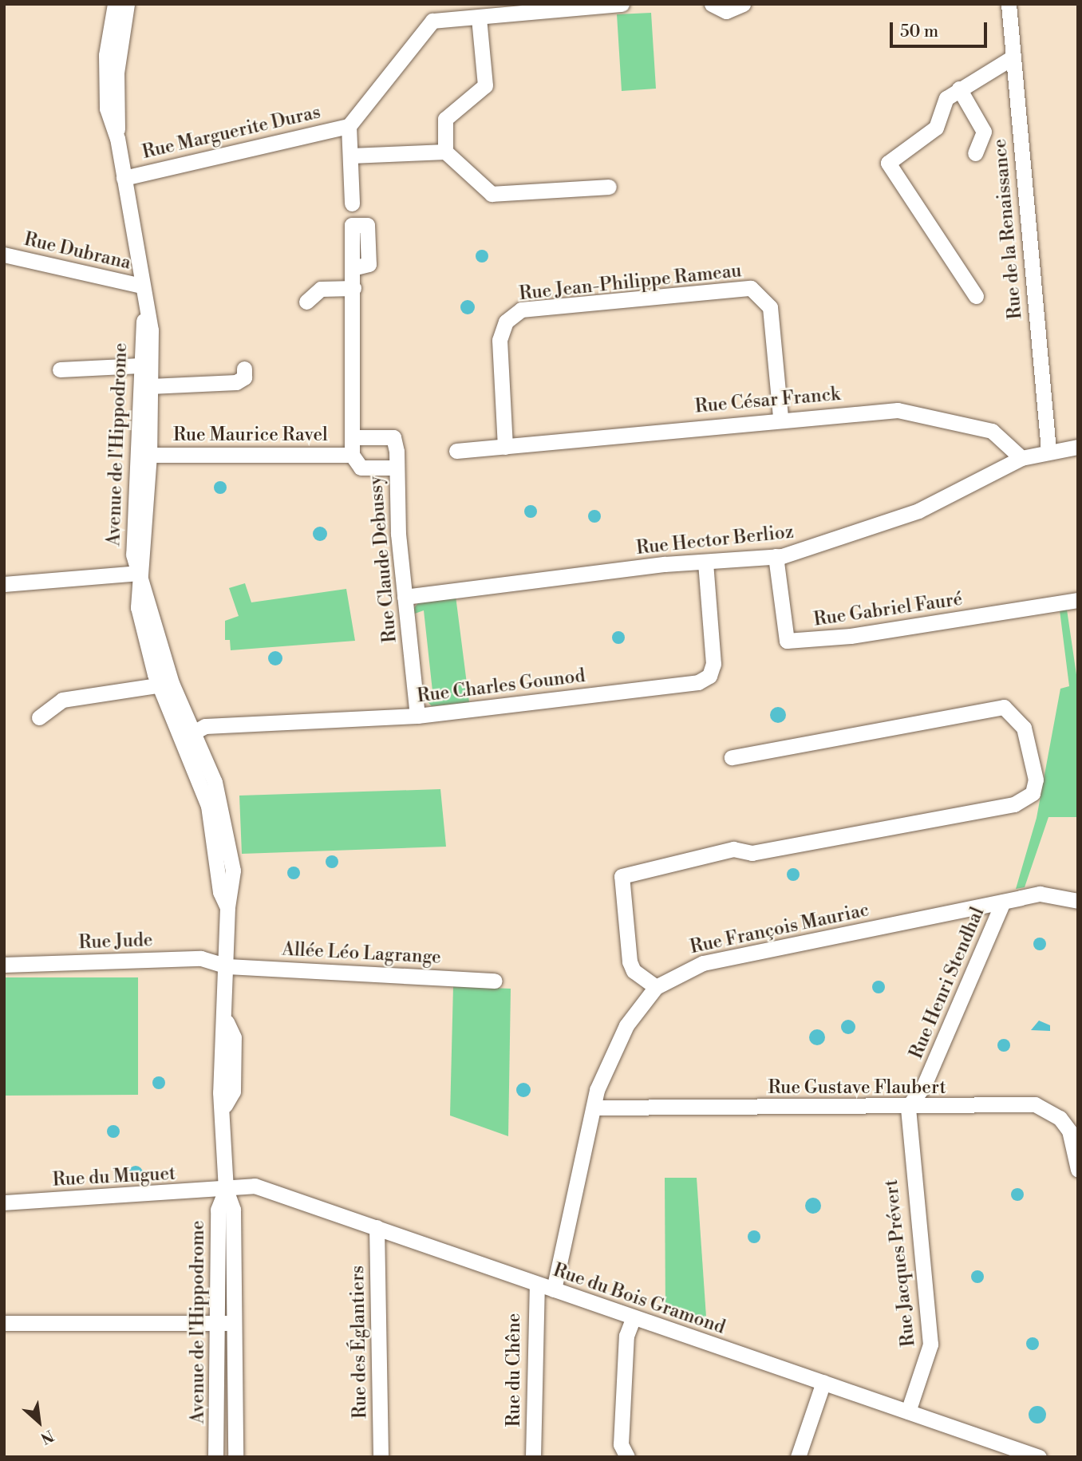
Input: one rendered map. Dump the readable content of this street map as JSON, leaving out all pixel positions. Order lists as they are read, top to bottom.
{
  "streets": {
    "street": [
      "Rue Marguerite Duras",
      "Rue de la Renaissance",
      "Rue Dubrana",
      "Rue Jean-Philippe Rameau",
      "Rue César Franck",
      "Rue Maurice Ravel",
      "Avenue de l'Hippodrome",
      "Rue Hector Berlioz",
      "Rue Claude Debussy",
      "Rue Gabriel Fauré",
      "Rue Charles Gounod",
      "Rue François Mauriac",
      "Rue Jude",
      "Allée Léo Lagrange",
      "Rue Henri Stendhal",
      "Rue Gustave Flaubert",
      "Rue du Muguet",
      "Rue Jacques Prévert",
      "Rue du Bois Gramond",
      "Rue des Églantiers",
      "Rue du Chêne"
    ]
  },
  "crossings": [
    ["Rue Marguerite Duras", "Avenue de l'Hippodrome"],
    ["Rue de la Renaissance", "Rue Hector Berlioz"],
    ["Rue Dubrana", "Avenue de l'Hippodrome"],
    ["Rue Jean-Philippe Rameau", "Rue César Franck"],
    ["Rue César Franck", "Rue Hector Berlioz"],
    ["Rue Maurice Ravel", "Avenue de l'Hippodrome"],
    ["Rue Maurice Ravel", "Rue Claude Debussy"],
    ["Avenue de l'Hippodrome", "Rue Charles Gounod"],
    ["Avenue de l'Hippodrome", "Rue Jude"],
    ["Avenue de l'Hippodrome", "Allée Léo Lagrange"],
    ["Avenue de l'Hippodrome", "Rue du Muguet"],
    ["Avenue de l'Hippodrome", "Rue du Bois Gramond"],
    ["Rue Hector Berlioz", "Rue Claude Debussy"],
    ["Rue Hector Berlioz", "Rue Gabriel Fauré"],
    ["Rue Hector Berlioz", "Rue Charles Gounod"],
    ["Rue Claude Debussy", "Rue Charles Gounod"],
    ["Rue François Mauriac", "Rue Henri Stendhal"],
    ["Rue François Mauriac", "Rue Gustave Flaubert"],
    ["Rue François Mauriac", "Rue du Bois Gramond"],
    ["Rue Jude", "Allée Léo Lagrange"],
    ["Rue Henri Stendhal", "Rue Gustave Flaubert"],
    ["Rue Henri Stendhal", "Rue Jacques Prévert"],
    ["Rue Gustave Flaubert", "Rue Jacques Prévert"],
    ["Rue du Muguet", "Rue du Bois Gramond"],
    ["Rue Jacques Prévert", "Rue du Bois Gramond"],
    ["Rue du Bois Gramond", "Rue des Églantiers"],
    ["Rue du Bois Gramond", "Rue du Chêne"]
  ],
  "scale_bar": "50 m",
  "north": "bottom right"
}
